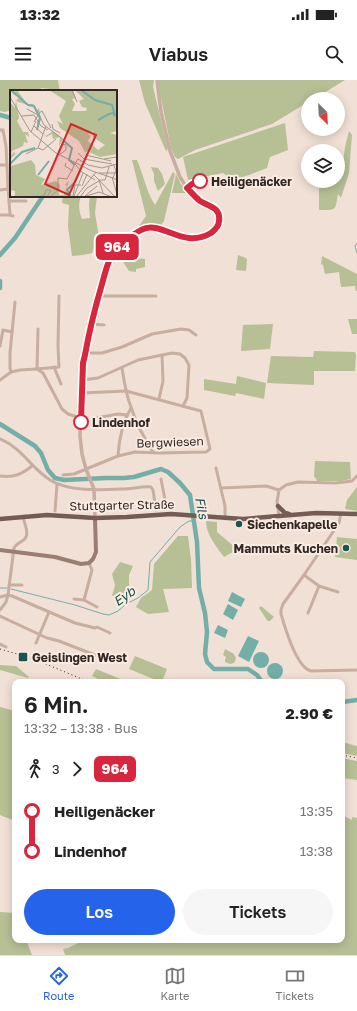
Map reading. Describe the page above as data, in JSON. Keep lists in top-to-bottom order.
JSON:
{
  "streets": {
    "main road": ["Stuttgarter Straße"],
    "street": ["Bergwiesen"]
  },
  "water": ["Fils", "Eyb"],
  "places": {
    "other": [
      "Heiligenäcker",
      "Lindenhof",
      "Siechenkapelle",
      "Mammuts Kuchen"
    ],
    "transit": ["Geislingen West"]
  },
  "lines": ["bus line 964"],
  "north": "bottom right",
  "page": {
    "status": "13:32",
    "header": "Viabus",
    "on_map": "964",
    "heading": ["6 Min.", "13:32 – 13:38 · Bus", "2.90 €"],
    "legs": ["3", "964"],
    "list": [
      {
        "name": "Heiligenäcker",
        "value": "13:35"
      },
      {
        "name": "Lindenhof",
        "value": "13:38"
      }
    ],
    "buttons": ["Los", "Tickets"],
    "tabs": ["Route", "Karte", "Tickets"]
  }
}
